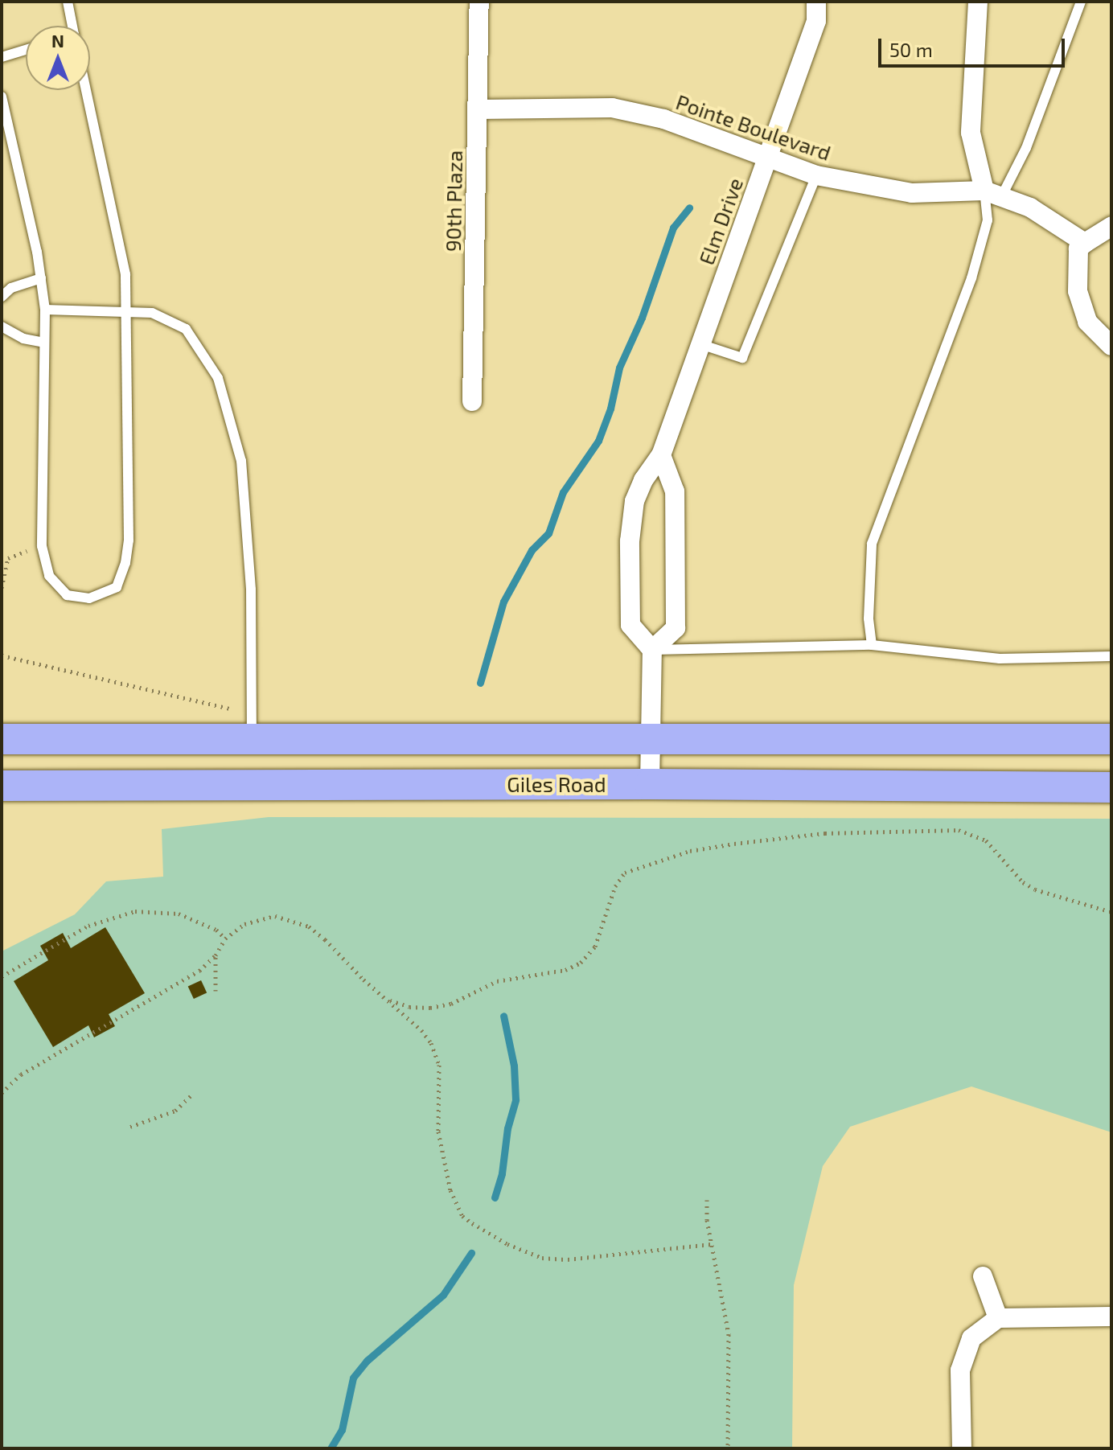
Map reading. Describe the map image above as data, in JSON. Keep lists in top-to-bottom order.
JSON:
{
  "streets": {
    "main road": ["Giles Road"],
    "street": ["Pointe Boulevard", "90th Plaza", "Elm Drive"]
  },
  "crossings": [
    ["Pointe Boulevard", "90th Plaza"],
    ["Pointe Boulevard", "Elm Drive"]
  ],
  "scale_bar": "50 m",
  "north": "top"
}
